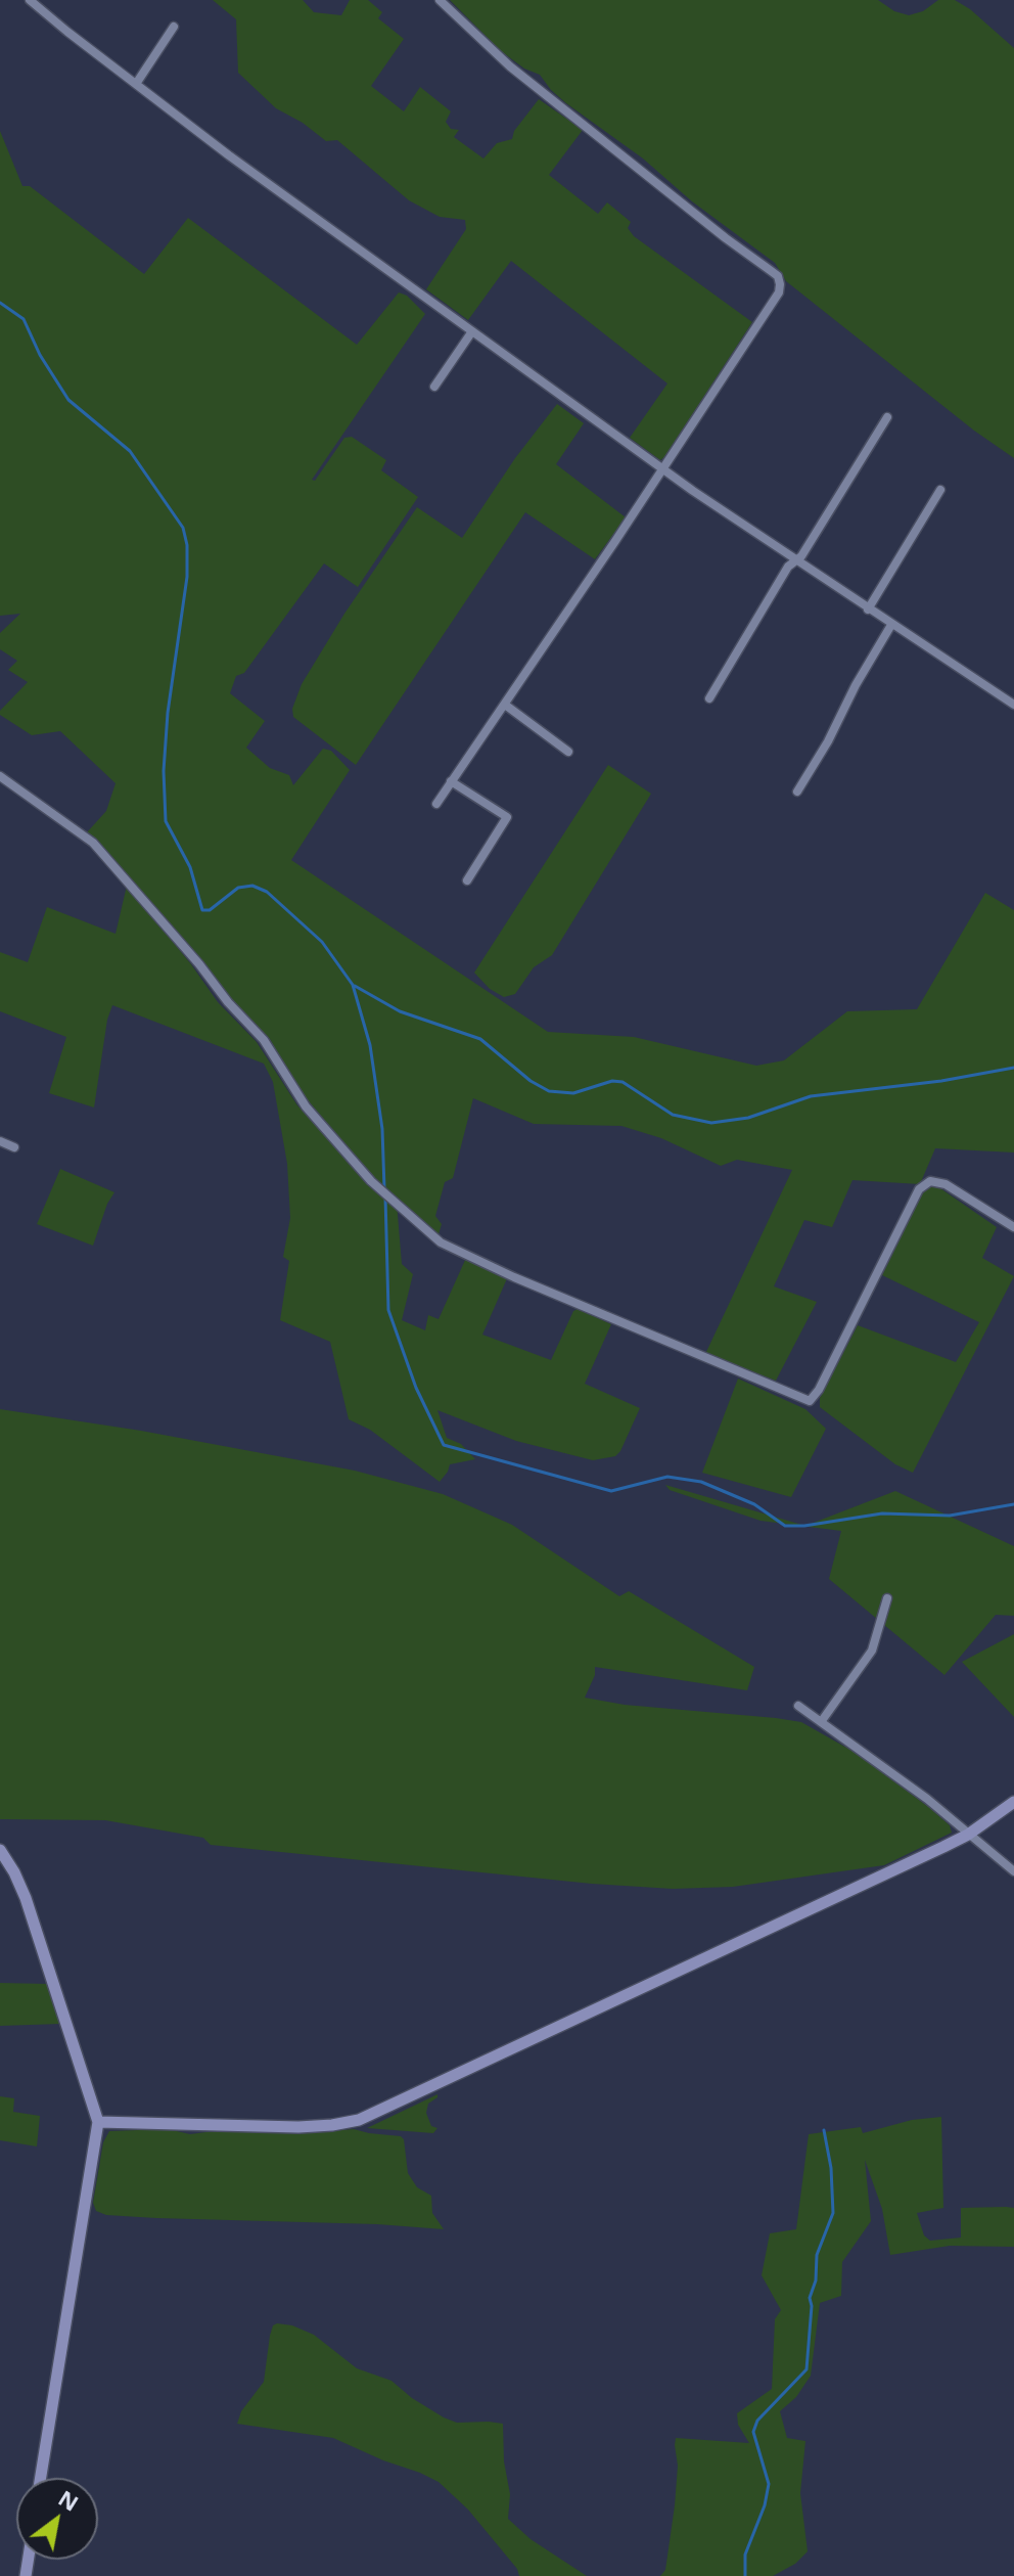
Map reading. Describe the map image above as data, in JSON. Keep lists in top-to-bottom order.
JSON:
{
  "north": "top right"
}
